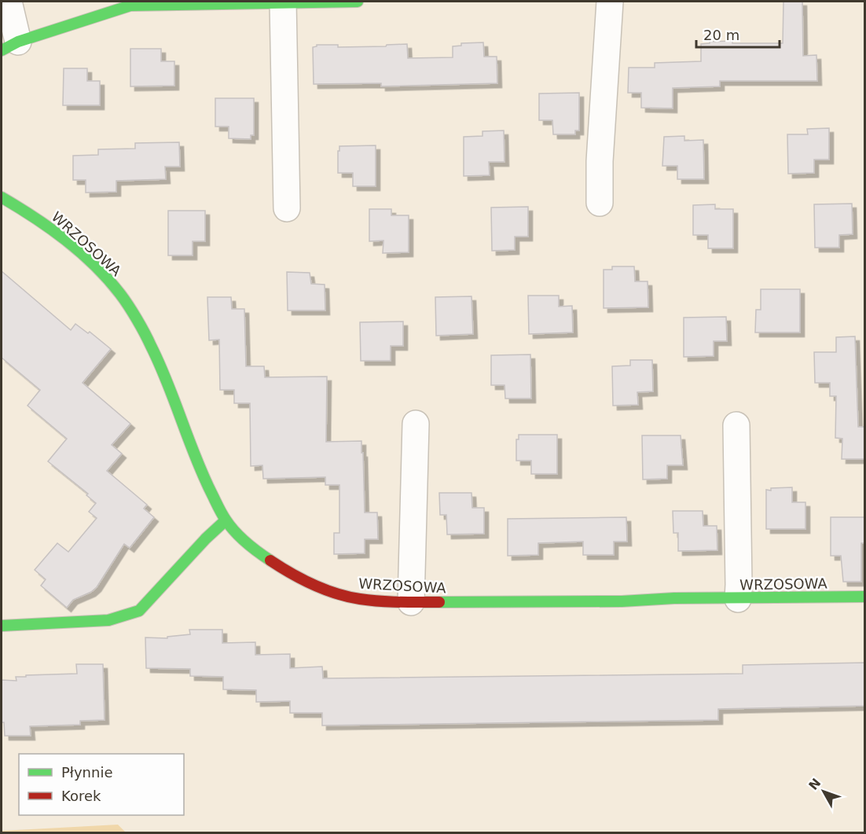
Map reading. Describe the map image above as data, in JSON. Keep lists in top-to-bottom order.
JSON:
{
  "streets": {
    "street": ["WRZOSOWA"]
  },
  "legend": ["Płynnie", "Korek"],
  "scale_bar": "20 m",
  "north": "top left"
}
